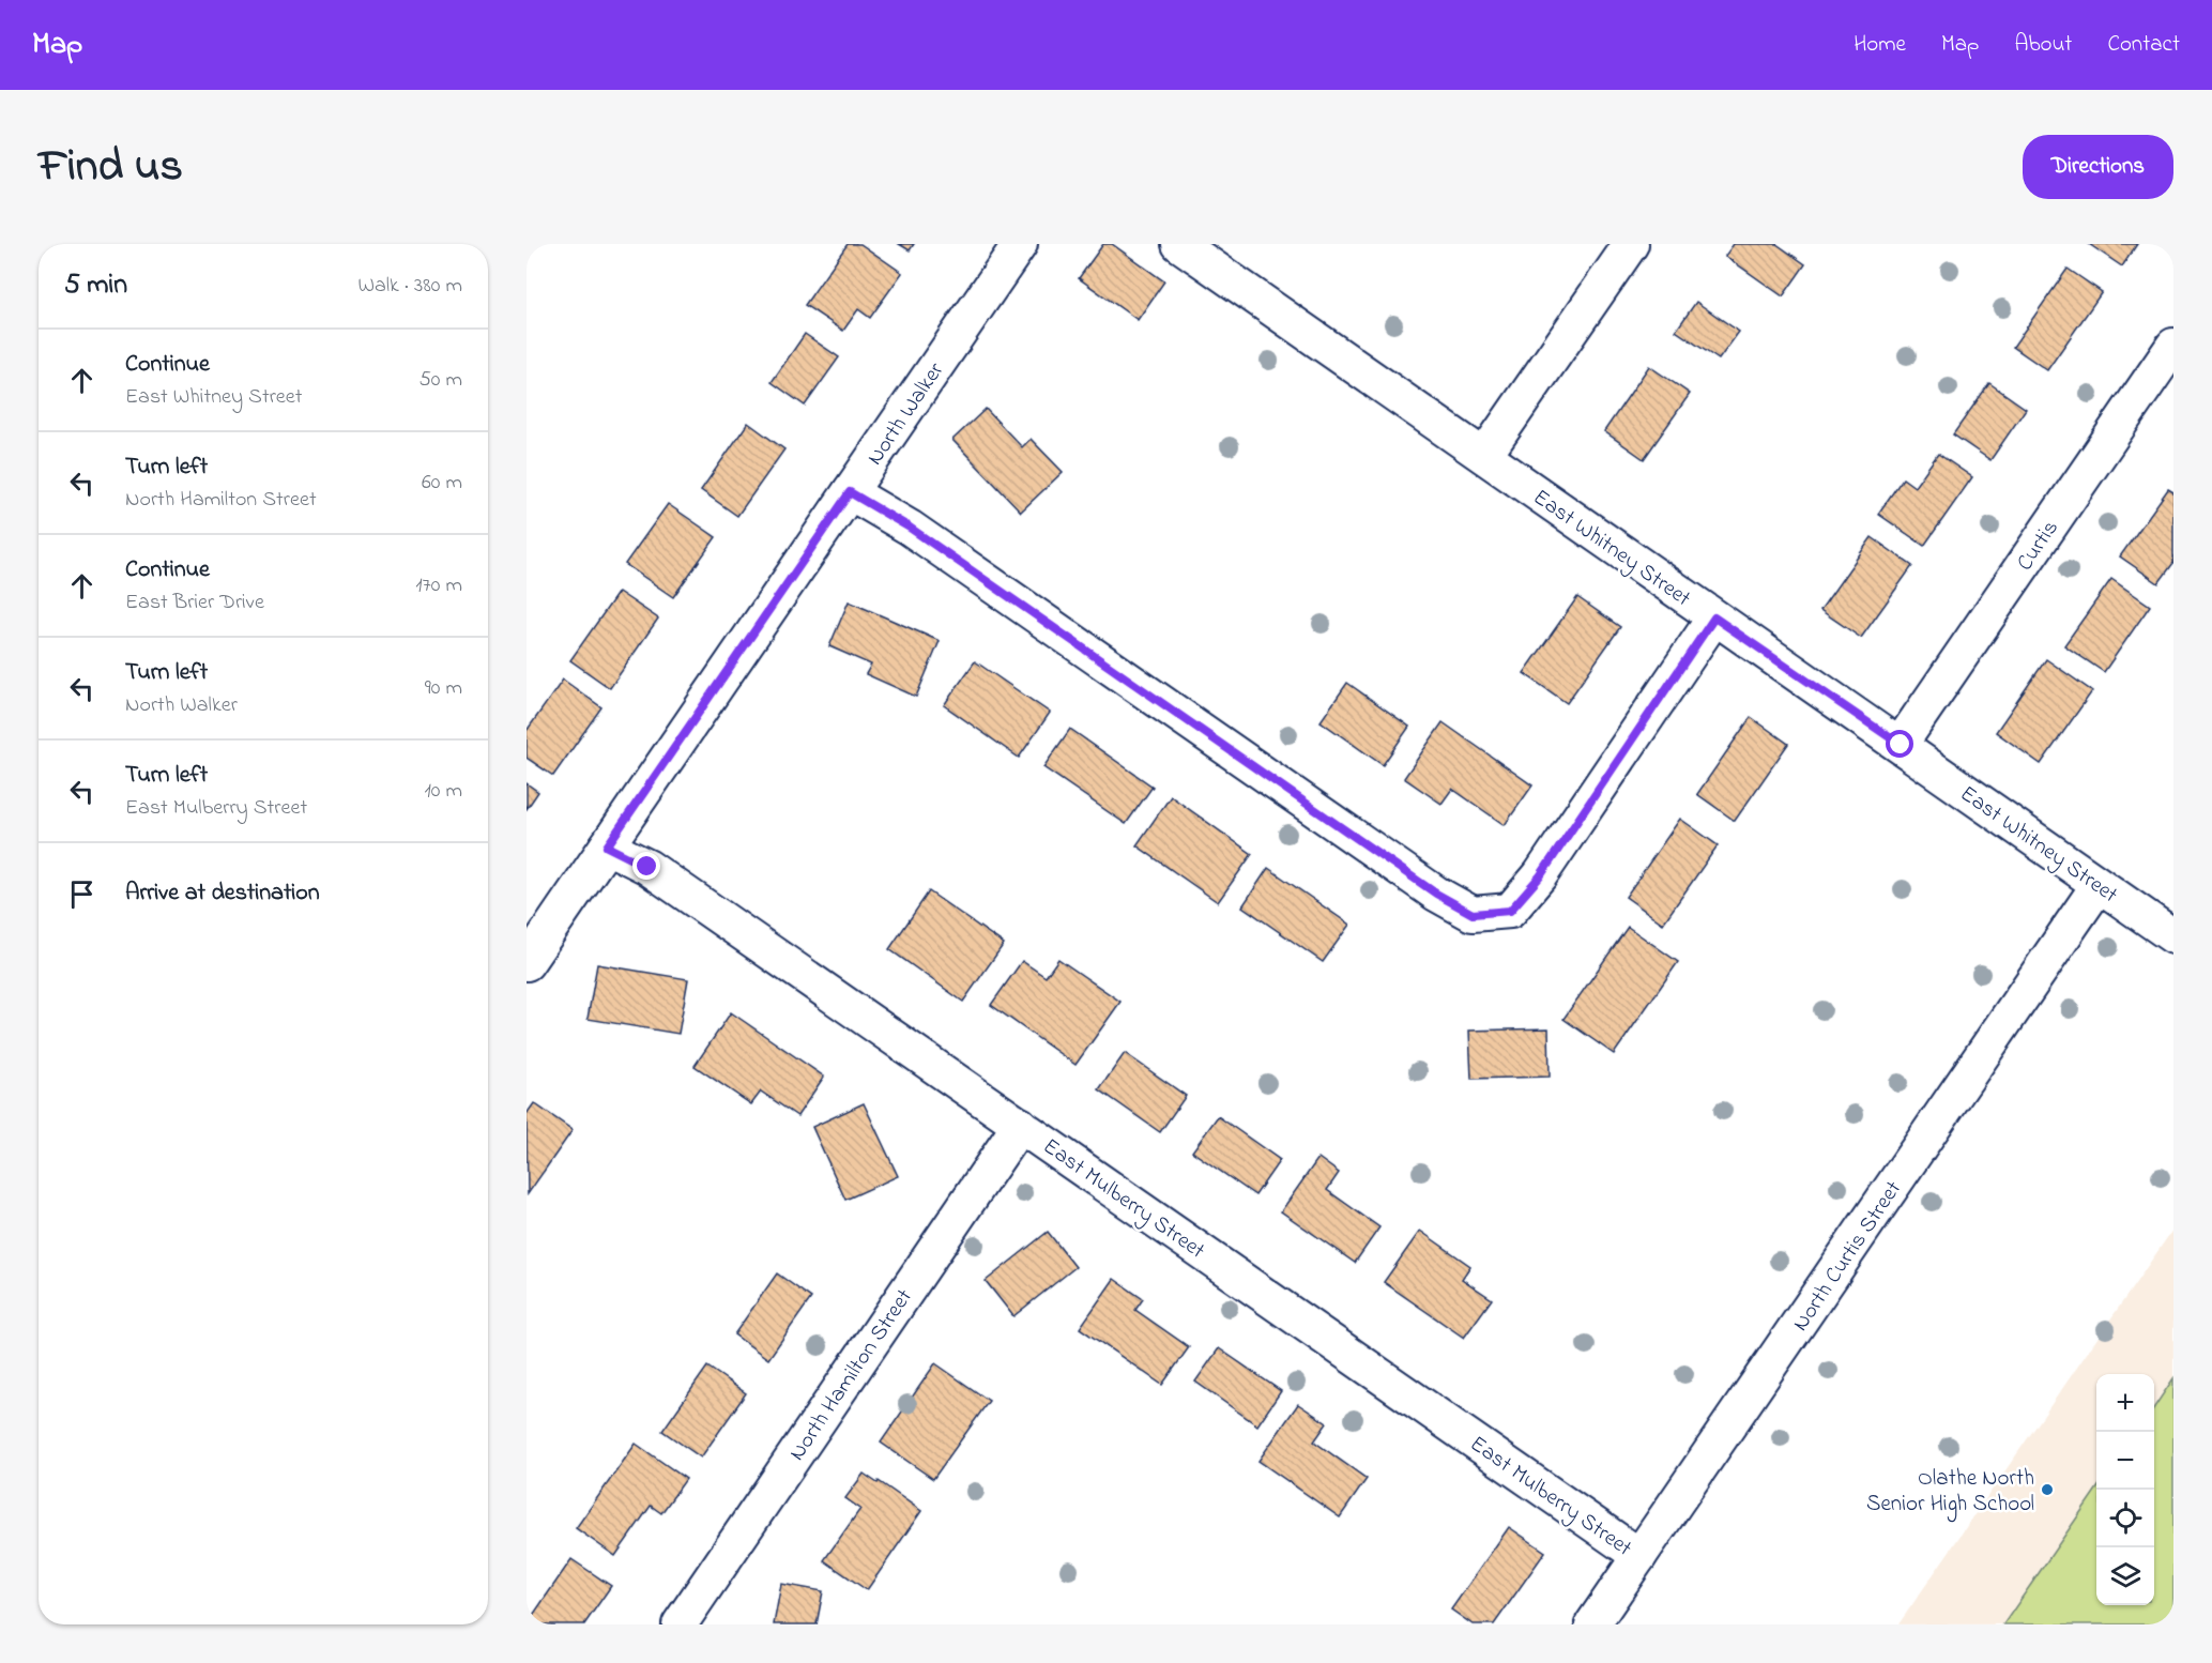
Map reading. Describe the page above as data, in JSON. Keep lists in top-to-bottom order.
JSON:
{
  "streets": {
    "street": [
      "North Walker",
      "Curtis",
      "East Whitney Street",
      "East Mulberry Street",
      "North Curtis Street",
      "North Hamilton Street"
    ]
  },
  "crossings": [
    ["North Walker", "East Mulberry Street"],
    ["Curtis", "East Whitney Street"],
    ["East Whitney Street", "North Curtis Street"],
    ["East Mulberry Street", "North Curtis Street"],
    ["East Mulberry Street", "North Hamilton Street"]
  ],
  "places": ["Olathe North Senior High School"],
  "page": {
    "header": "Map",
    "nav": [
      "Home",
      "Map",
      "About",
      "Contact"
    ],
    "title": "Find us",
    "buttons": "Directions",
    "heading": ["5 min", "Walk · 380 m"],
    "list": [
      ["Continue", "East Whitney Street", "50 m"],
      ["Turn left", "North Hamilton Street", "60 m"],
      ["Continue", "East Brier Drive", "170 m"],
      ["Turn left", "North Walker", "90 m"],
      ["Turn left", "East Mulberry Street", "10 m"],
      "Arrive at destination"
    ],
    "map_buttons": ["+", "−"]
  }
}
